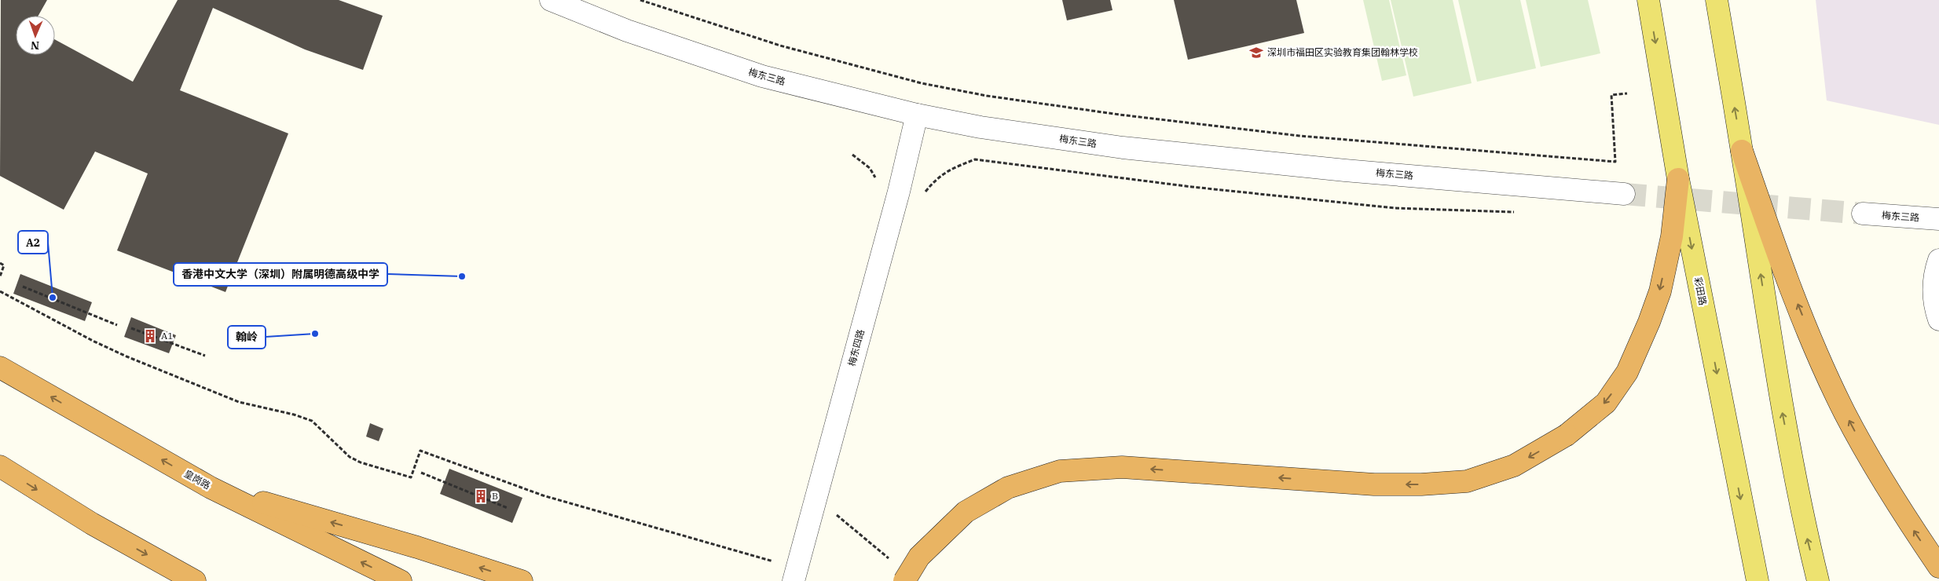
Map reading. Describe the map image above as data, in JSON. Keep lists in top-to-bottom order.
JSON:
{
  "streets": {
    "highway": ["皇岗路"],
    "main road": ["彩田路"],
    "street": ["梅东三路", "梅东四路"]
  },
  "crossings": [
    ["梅东三路", "梅东四路"]
  ],
  "places": {
    "school or university": ["深圳市福田区实验教育集团翰林学校"],
    "other": ["香港中文大学（深圳）附属明德高级中学", "A2", "翰岭"],
    "building": ["A1", "B"]
  },
  "north": "bottom"
}
